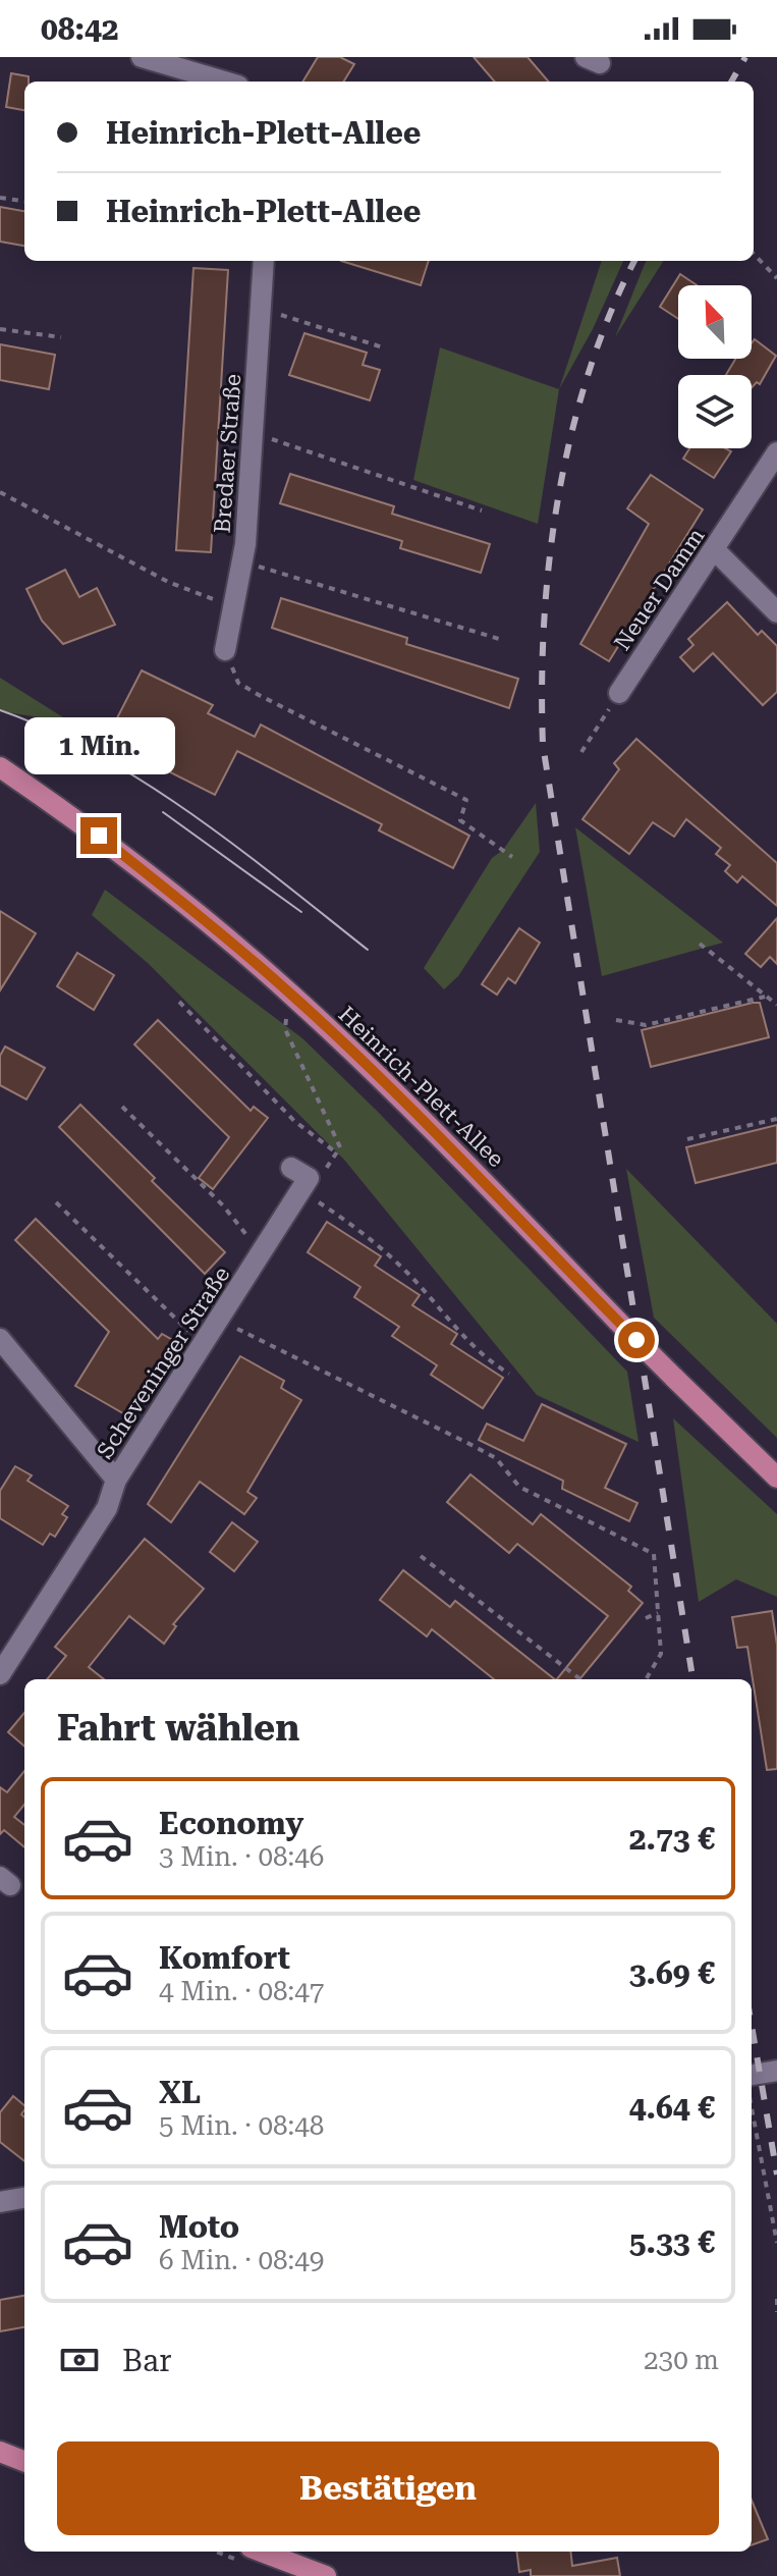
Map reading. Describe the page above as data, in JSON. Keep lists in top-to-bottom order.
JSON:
{
  "streets": {
    "main road": ["Heinrich-Plett-Allee"],
    "street": ["Bredaer Straße", "Neuer Damm", "Scheveninger Straße"]
  },
  "north": "top left",
  "page": {
    "status": "08:42",
    "banner": ["Heinrich-Plett-Allee", "Heinrich-Plett-Allee"],
    "bubble": "1 Min.",
    "heading": "Fahrt wählen",
    "list": [
      {
        "name": "Economy",
        "note": "3 Min. · 08:46",
        "value": "2.73 €"
      },
      {
        "name": "Komfort",
        "note": "4 Min. · 08:47",
        "value": "3.69 €"
      },
      {
        "name": "XL",
        "note": "5 Min. · 08:48",
        "value": "4.64 €"
      },
      {
        "name": "Moto",
        "note": "6 Min. · 08:49",
        "value": "5.33 €"
      }
    ],
    "pay": ["Bar", "230 m"],
    "buttons": "Bestätigen"
  }
}
